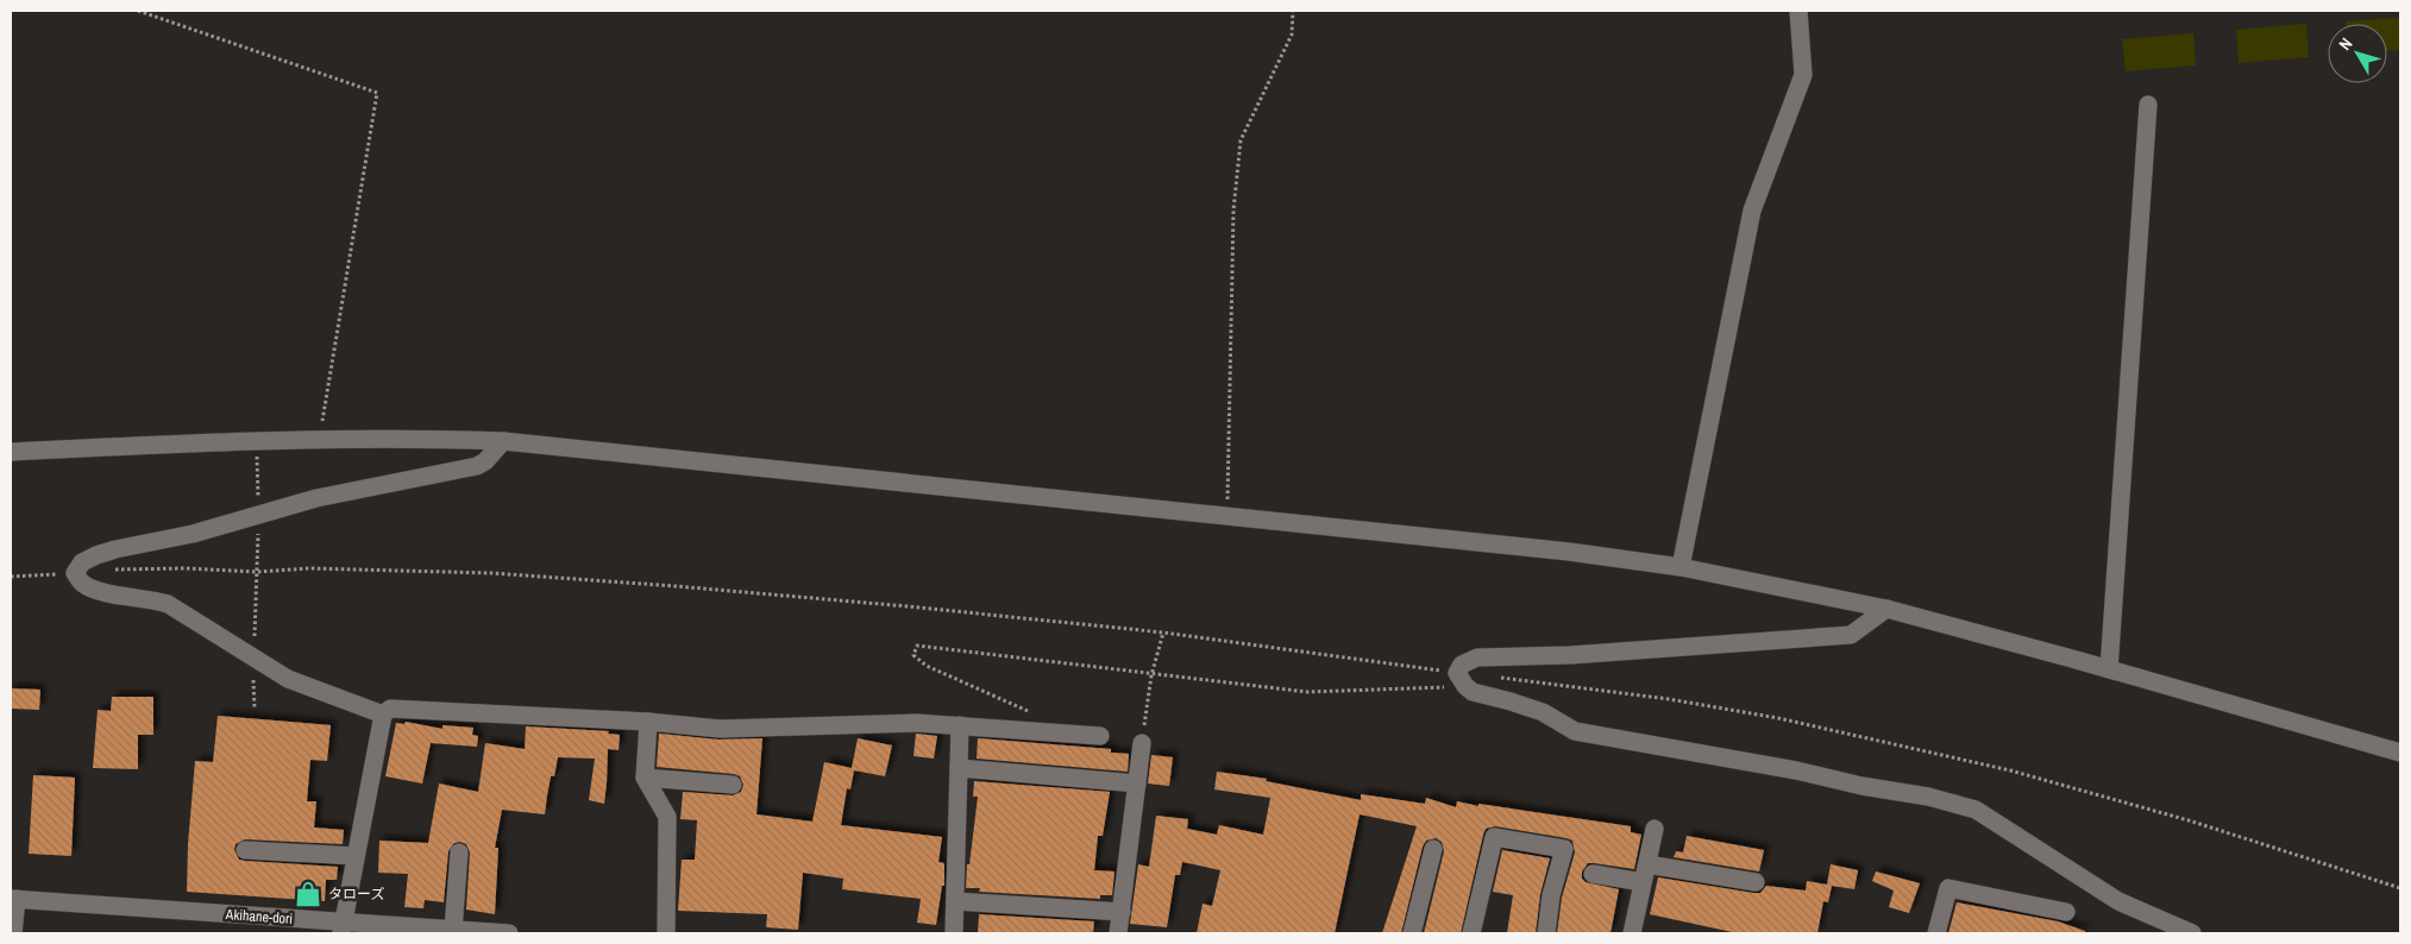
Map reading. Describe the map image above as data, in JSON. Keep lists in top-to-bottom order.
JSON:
{
  "streets": {
    "street": ["Akihane-dori"]
  },
  "places": {
    "shop": ["タローズ"]
  },
  "north": "top left"
}
